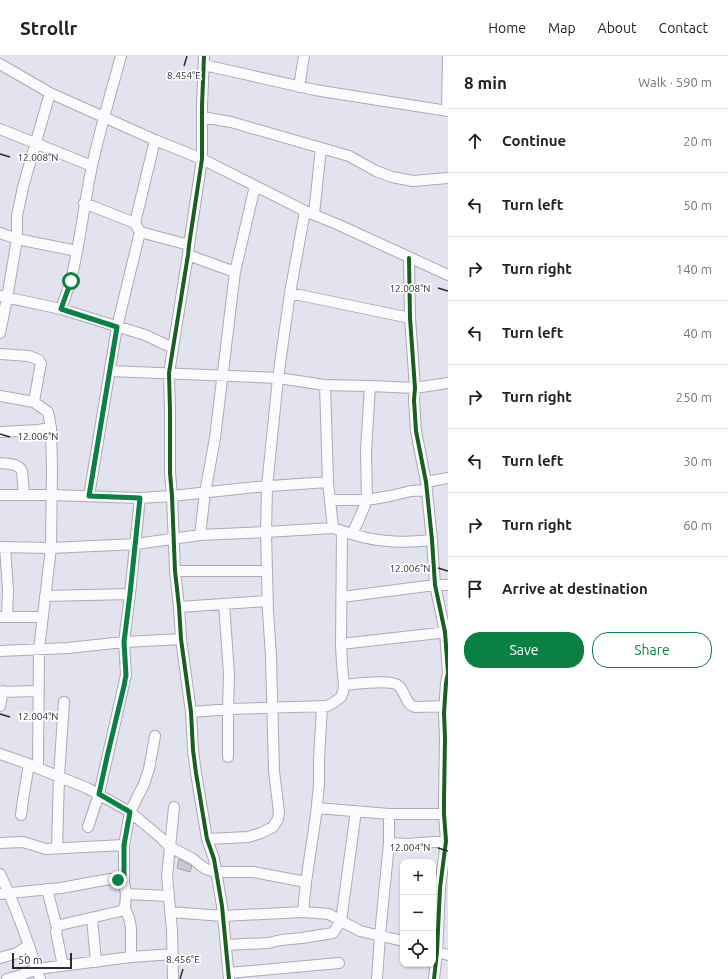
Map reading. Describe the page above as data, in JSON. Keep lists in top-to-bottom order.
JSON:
{
  "scale_bar": "50 m",
  "page": {
    "header": "Strollr",
    "nav": [
      "Home",
      "Map",
      "About",
      "Contact"
    ],
    "heading": ["8 min", "Walk · 590 m"],
    "list": [
      ["Continue", "20 m"],
      ["Turn left", "50 m"],
      ["Turn right", "140 m"],
      ["Turn left", "40 m"],
      ["Turn right", "250 m"],
      ["Turn left", "30 m"],
      ["Turn right", "60 m"],
      "Arrive at destination"
    ],
    "buttons": ["Save", "Share"],
    "map_buttons": ["+", "−"],
    "scale": "50 m"
  },
  "coordinates": [
    "8.454°E",
    "12.008°N",
    "12.006°N",
    "12.004°N",
    "8.456°E"
  ]
}
